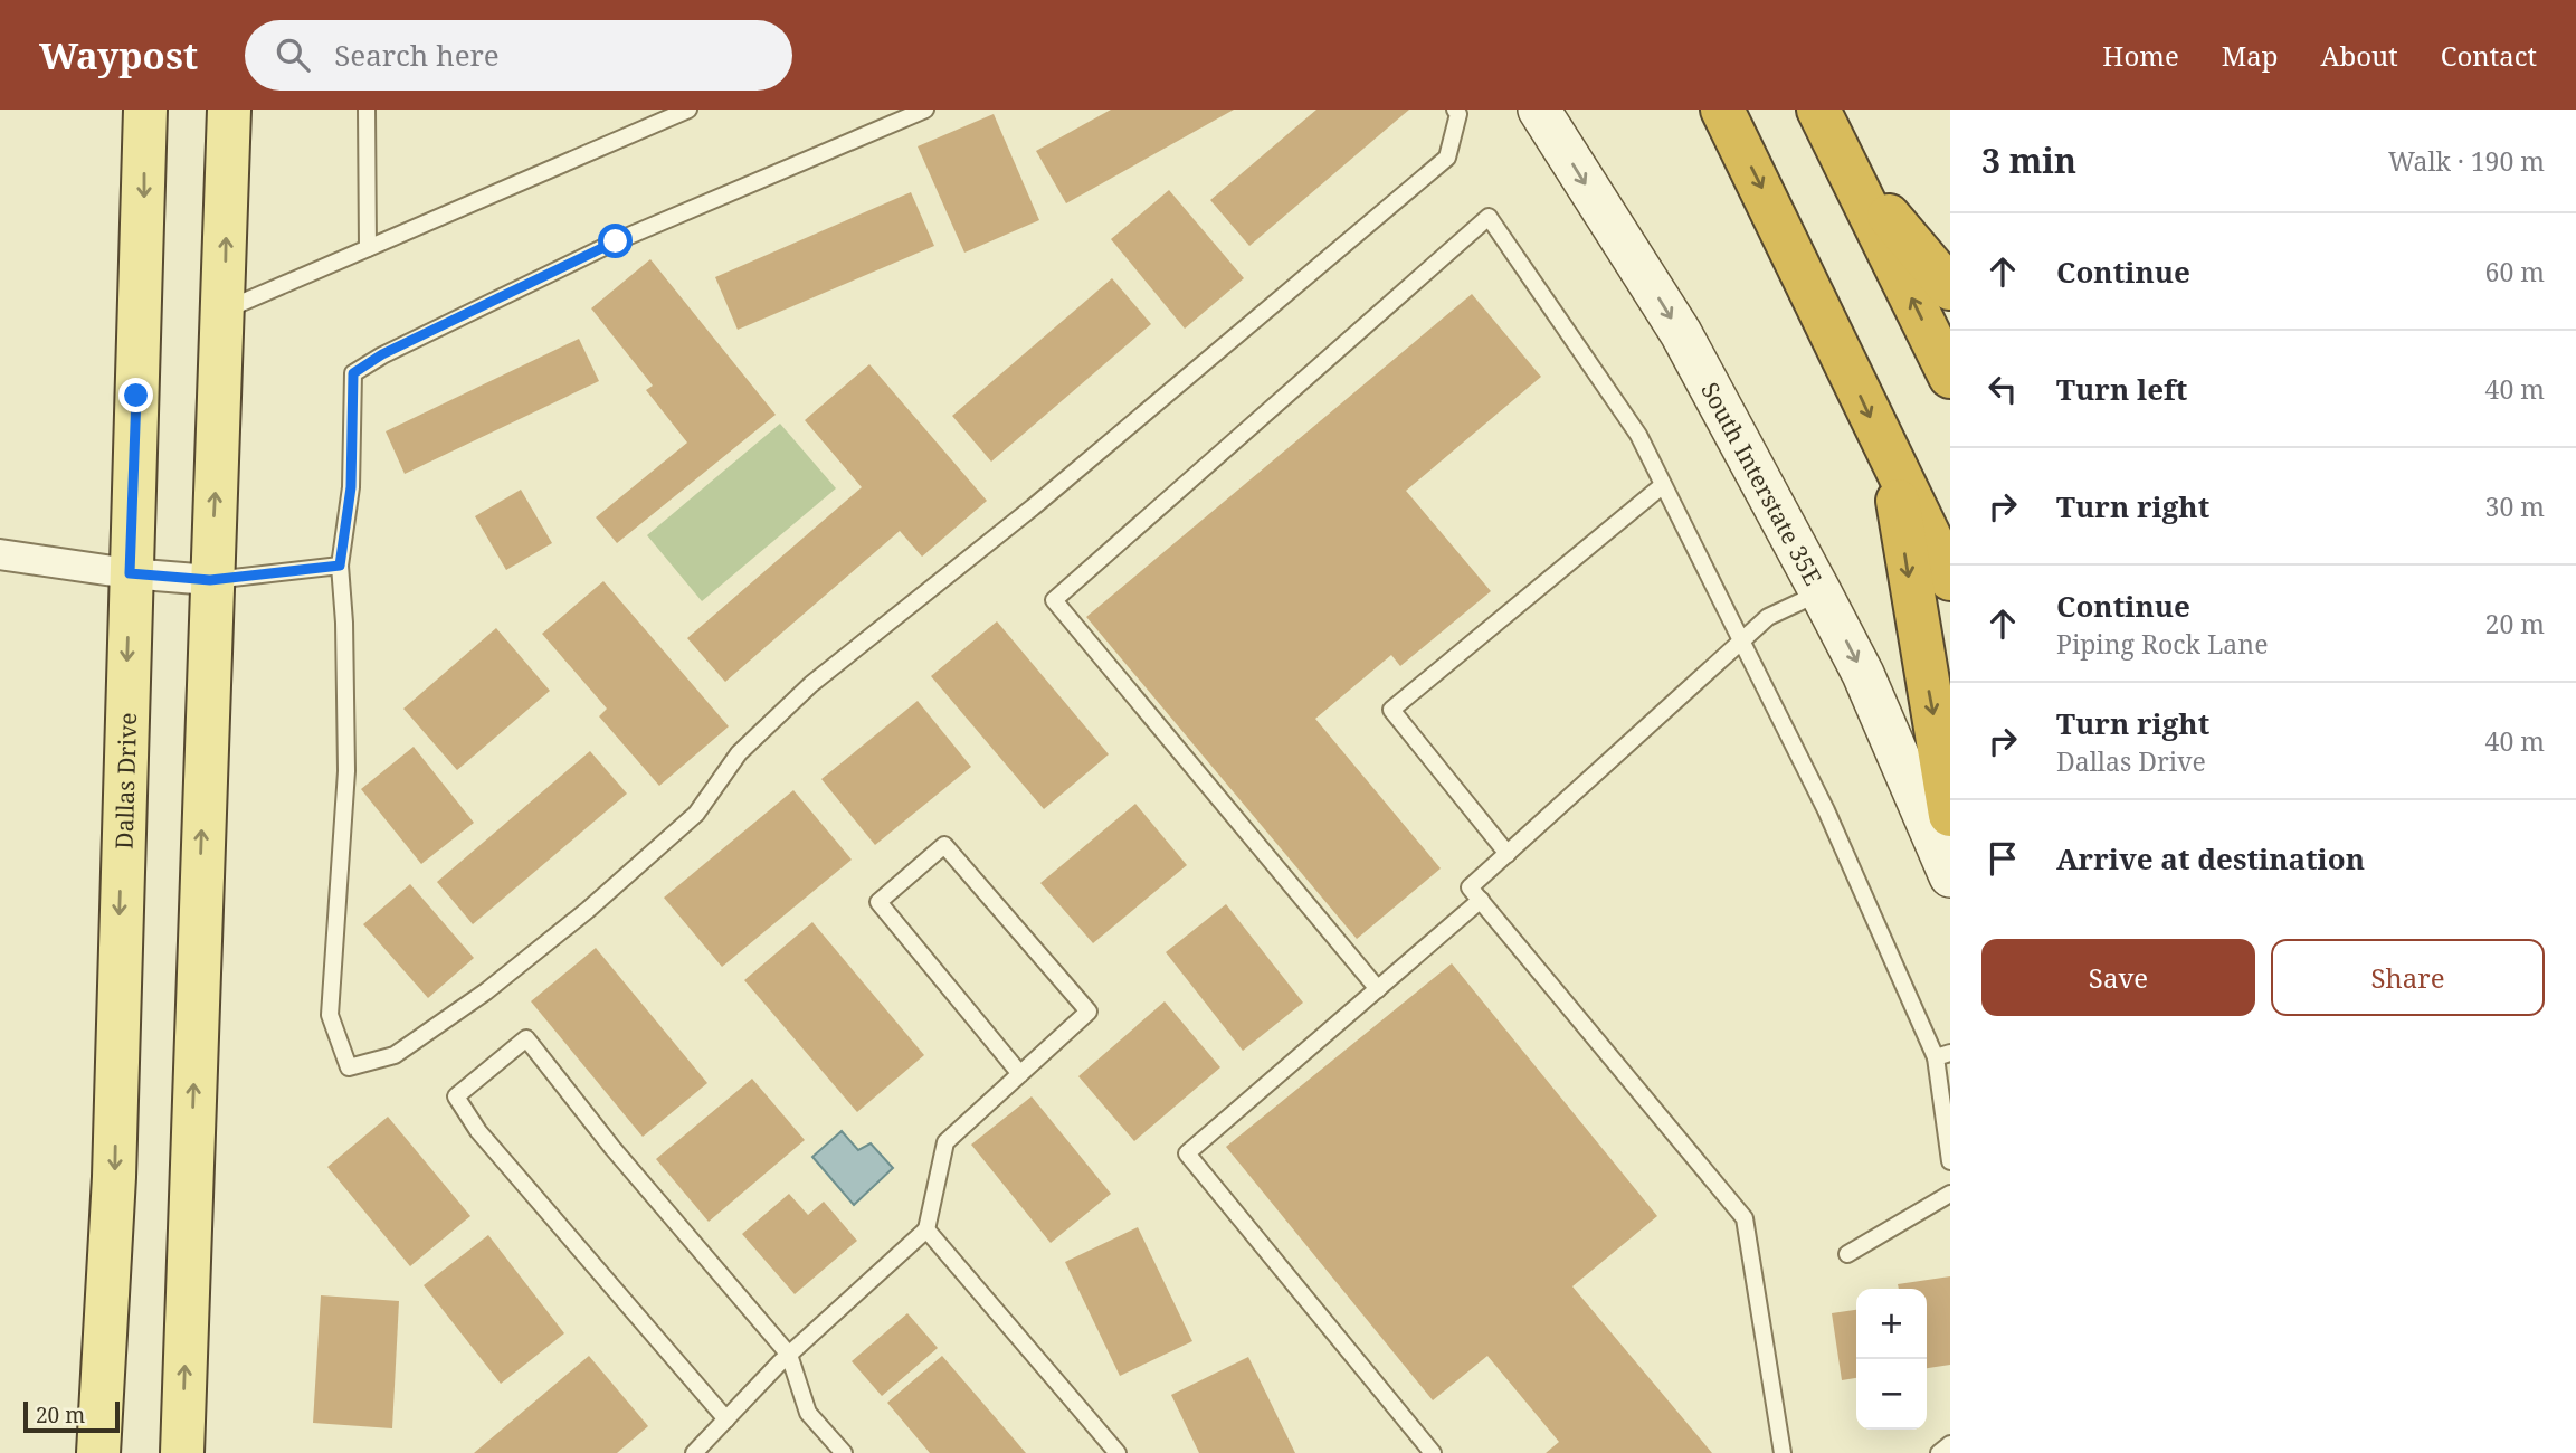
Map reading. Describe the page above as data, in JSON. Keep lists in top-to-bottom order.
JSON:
{
  "streets": {
    "main road": ["South Interstate 35E", "Dallas Drive"]
  },
  "one_way": ["South Interstate 35E"],
  "scale_bar": "20 m",
  "page": {
    "header": "Waypost",
    "search": "Search here",
    "nav": [
      "Home",
      "Map",
      "About",
      "Contact"
    ],
    "heading": ["3 min", "Walk · 190 m"],
    "list": [
      ["Continue", "60 m"],
      ["Turn left", "40 m"],
      ["Turn right", "30 m"],
      ["Continue", "Piping Rock Lane", "20 m"],
      ["Turn right", "Dallas Drive", "40 m"],
      "Arrive at destination"
    ],
    "buttons": ["Save", "Share"],
    "map_buttons": ["+", "−"],
    "scale": "20 m"
  }
}
